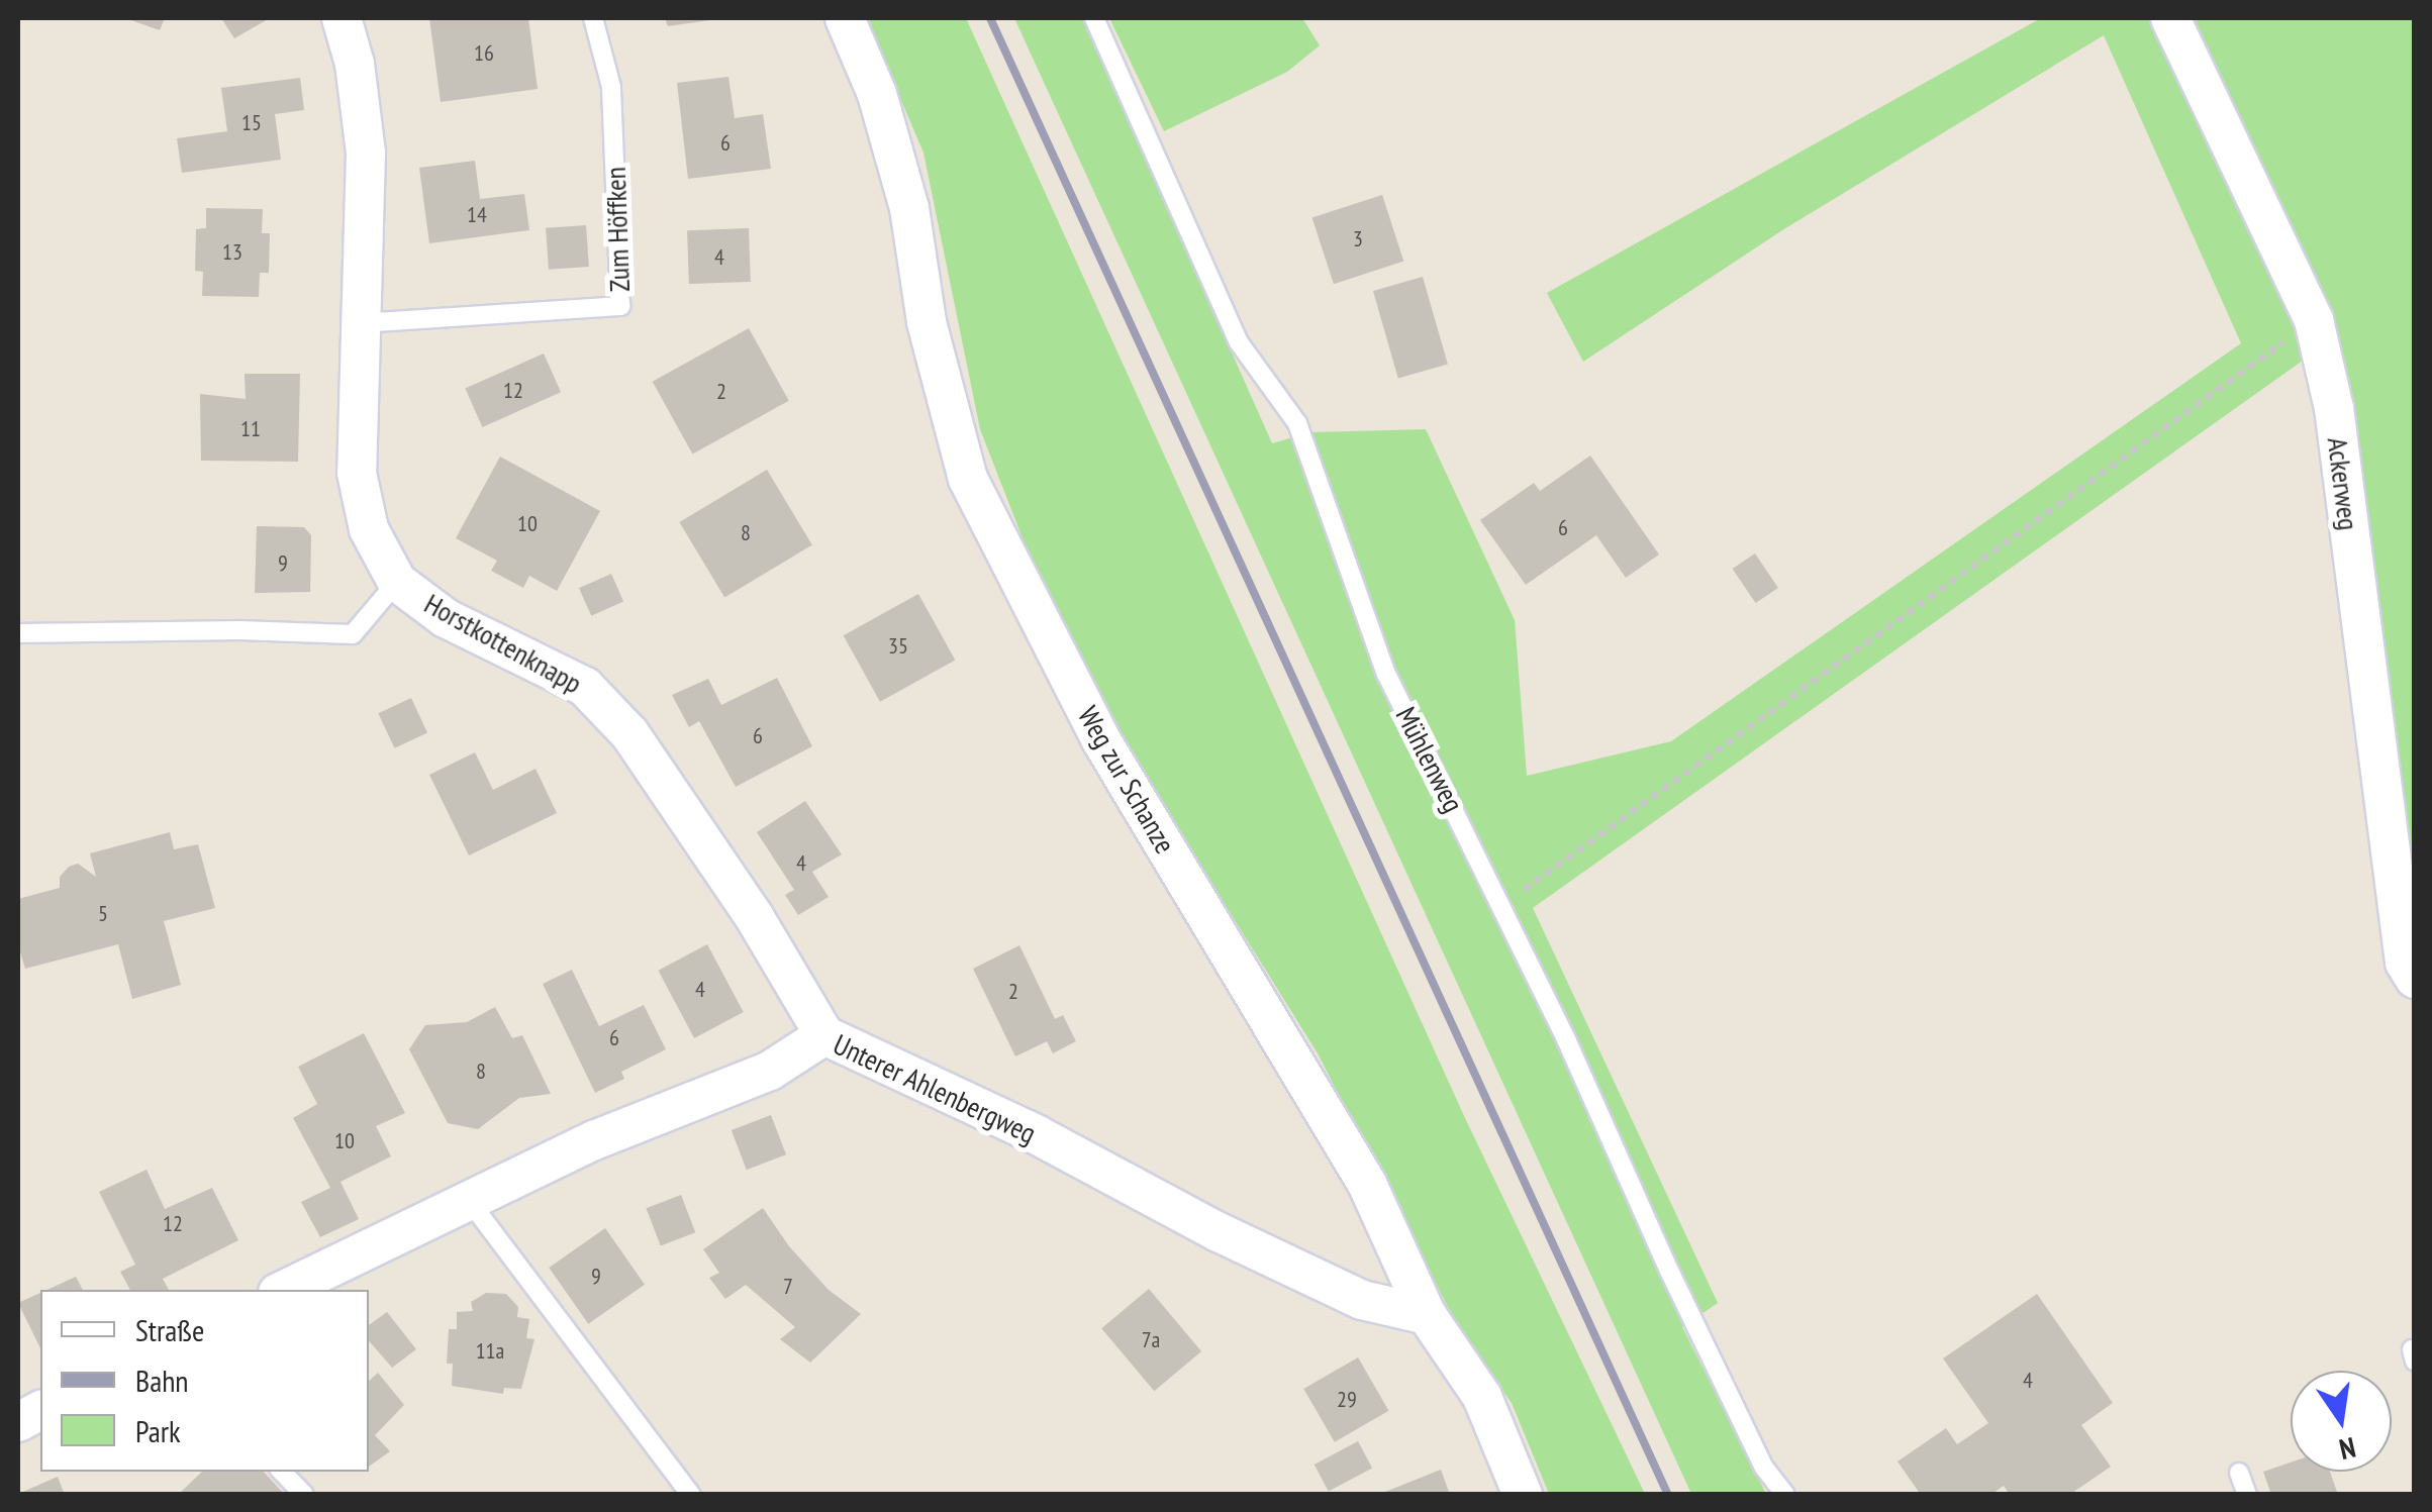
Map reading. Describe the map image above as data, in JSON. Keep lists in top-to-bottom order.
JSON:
{
  "streets": {
    "street": [
      "Ackerweg",
      "Horstkottenknapp",
      "Weg zur Schanze",
      "Unterer Ahlenbergweg"
    ],
    "lane": ["Zum Höffken", "Mühlenweg"]
  },
  "crossings": [
    ["Zum Höffken", "Horstkottenknapp"],
    ["Horstkottenknapp", "Unterer Ahlenbergweg"],
    ["Weg zur Schanze", "Unterer Ahlenbergweg"]
  ],
  "house_numbers": [
    "16",
    "15",
    "6",
    "14",
    "3",
    "13",
    "4",
    "12",
    "2",
    "11",
    "10",
    "6",
    "8",
    "9",
    "35",
    "6",
    "4",
    "5",
    "4",
    "2",
    "6",
    "8",
    "10",
    "12",
    "9",
    "7",
    "7a",
    "11a",
    "4",
    "29"
  ],
  "legend": ["Straße", "Bahn", "Park"],
  "north": "bottom"
}
